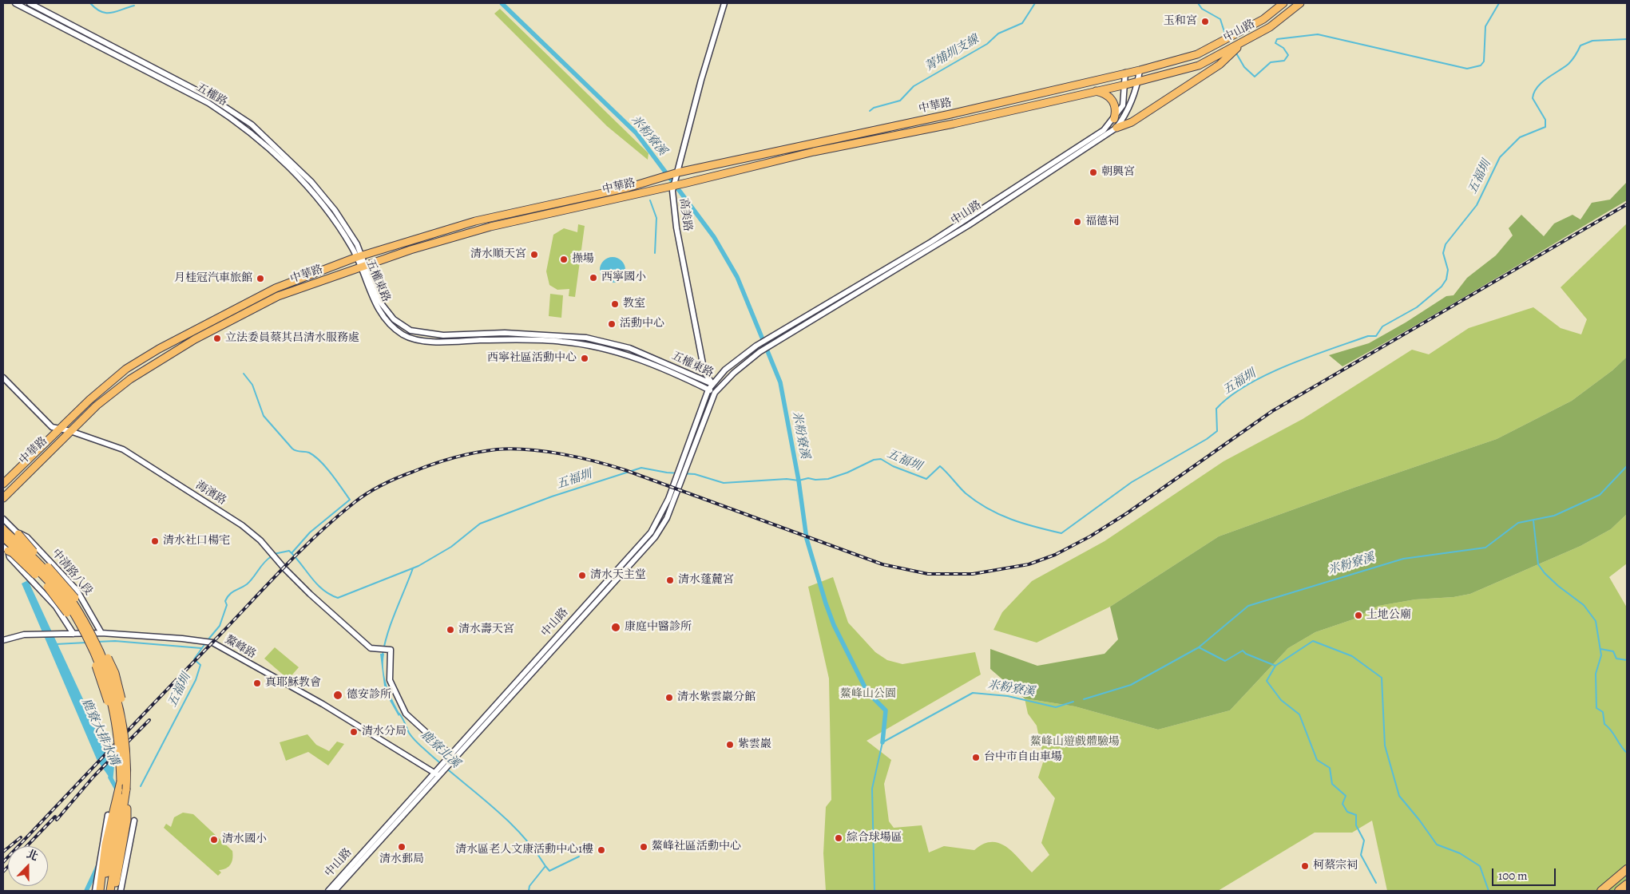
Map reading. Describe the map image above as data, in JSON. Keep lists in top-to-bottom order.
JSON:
{
  "streets": {
    "main road": ["中山路", "中華路"],
    "street": [
      "五權路",
      "高美路",
      "五權東路",
      "海濱路",
      "中清路八段",
      "鰲峰路"
    ]
  },
  "crossings": [
    ["中山路", "中華路"],
    ["中山路", "高美路"],
    ["中山路", "五權東路"],
    ["中山路", "海濱路"],
    ["中山路", "鰲峰路"],
    ["五權路", "中華路"],
    ["五權路", "五權東路"],
    ["中華路", "高美路"],
    ["中華路", "五權東路"],
    ["中華路", "海濱路"],
    ["高美路", "五權東路"],
    ["中清路八段", "鰲峰路"]
  ],
  "water": [
    "菁埔圳支線",
    "米粉寮溪",
    "五福圳",
    "鹿寮大排水溝",
    "鹿寮北溪"
  ],
  "parks": ["鰲峰山公園", "鰲峰山遊戲體驗場"],
  "places": [
    "玉和宮",
    "朝興宮",
    "福德祠",
    "清水順天宮",
    "操場",
    "西寧國小",
    "月桂冠汽車旅館",
    "教室",
    "活動中心",
    "立法委員蔡其昌清水服務處",
    "西寧社區活動中心",
    "清水社口楊宅",
    "清水天主堂",
    "清水蓬麓宮",
    "土地公廟",
    "康庭中醫診所",
    "清水壽天宮",
    "真耶穌教會",
    "德安診所",
    "清水紫雲巖分館",
    "清水分局",
    "紫雲巖",
    "台中市自由車場",
    "綜合球場區",
    "清水國小",
    "清水郵局",
    "鰲峰社區活動中心",
    "清水區老人文康活動中心1樓",
    "柯蔡宗祠"
  ],
  "scale_bar": "100 m",
  "north": "top"
}
